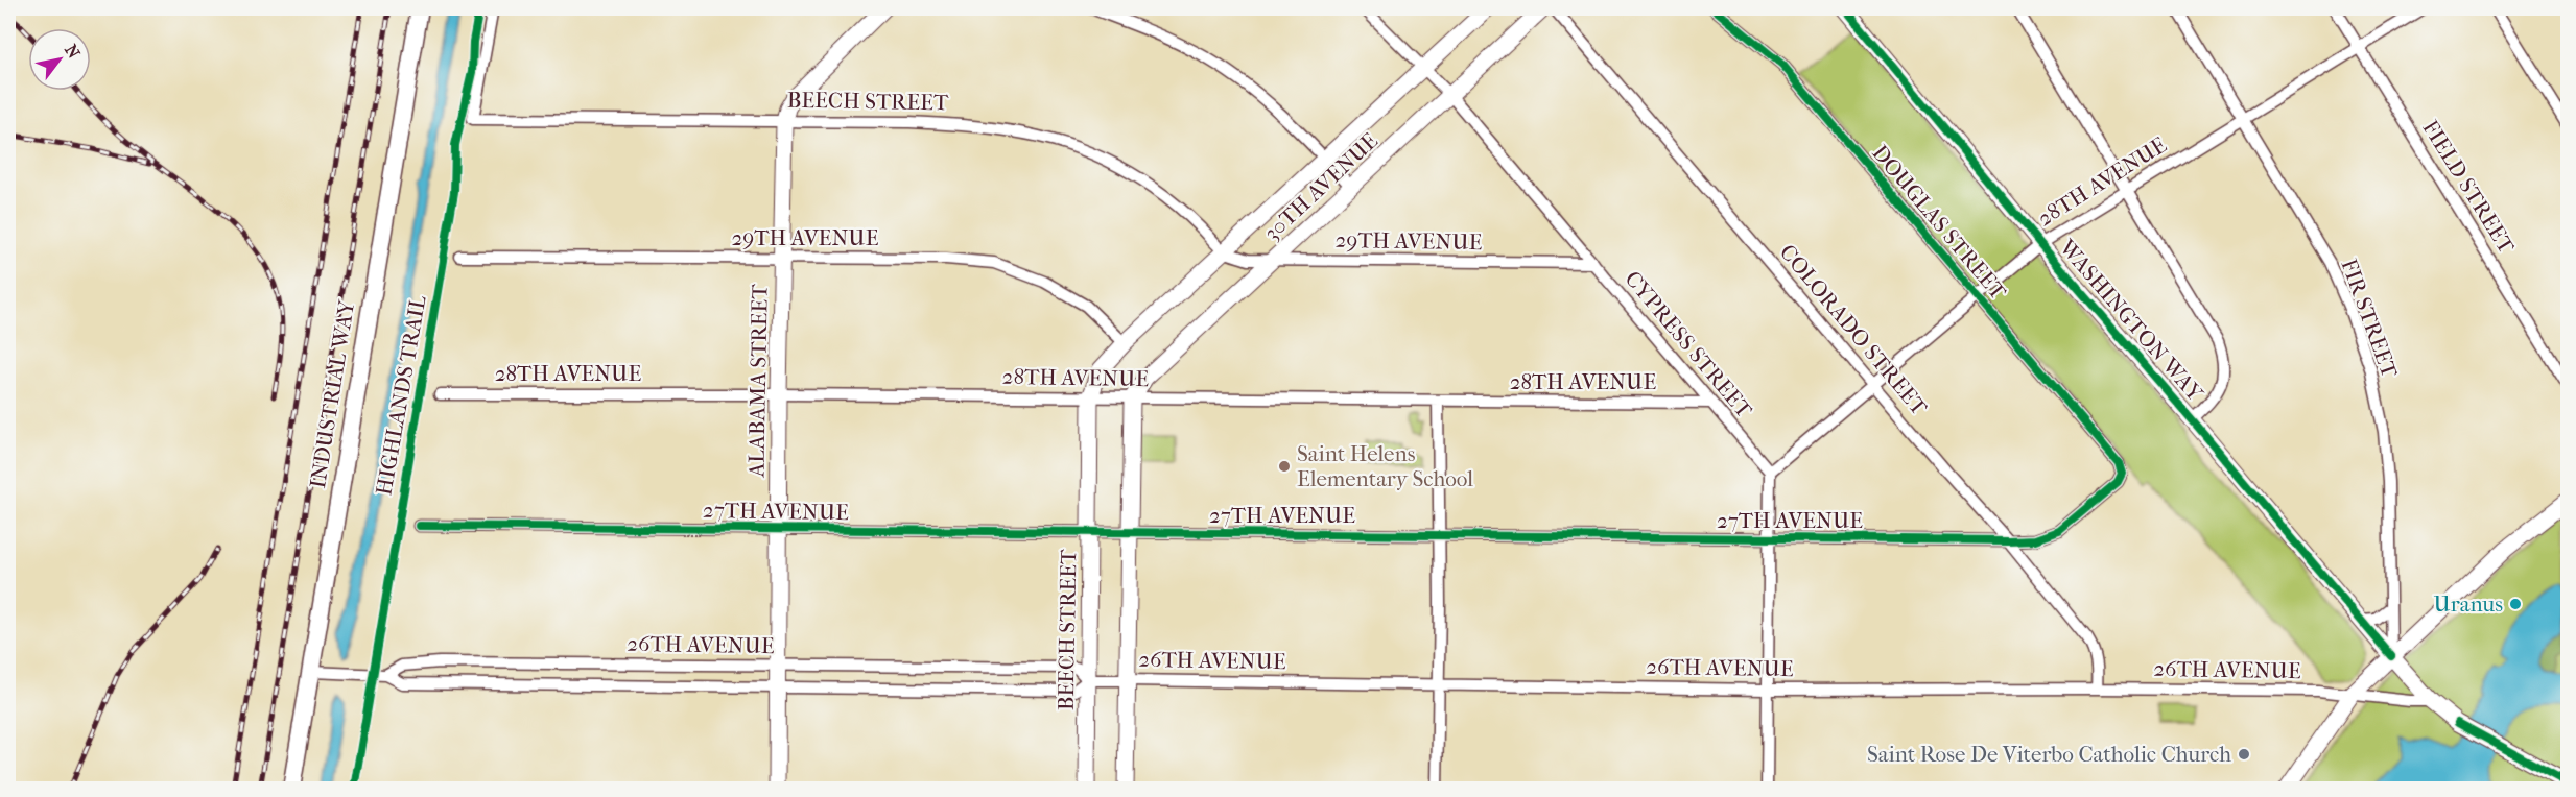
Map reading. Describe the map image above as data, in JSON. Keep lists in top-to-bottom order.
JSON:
{
  "streets": {
    "main road": ["INDUSTRIAL WAY"],
    "street": [
      "BEECH STREET",
      "28TH AVENUE",
      "30TH AVENUE",
      "FIELD STREET",
      "DOUGLAS STREET",
      "29TH AVENUE",
      "FIR STREET",
      "WASHINGTON WAY",
      "COLORADO STREET",
      "CYPRESS STREET",
      "ALABAMA STREET",
      "27TH AVENUE",
      "26TH AVENUE"
    ],
    "cycle path": ["HIGHLANDS TRAIL"]
  },
  "crossings": [
    ["BEECH STREET", "28TH AVENUE"],
    ["BEECH STREET", "30TH AVENUE"],
    ["BEECH STREET", "29TH AVENUE"],
    ["BEECH STREET", "ALABAMA STREET"],
    ["BEECH STREET", "27TH AVENUE"],
    ["BEECH STREET", "26TH AVENUE"],
    ["28TH AVENUE", "30TH AVENUE"],
    ["28TH AVENUE", "FIELD STREET"],
    ["28TH AVENUE", "DOUGLAS STREET"],
    ["28TH AVENUE", "FIR STREET"],
    ["28TH AVENUE", "WASHINGTON WAY"],
    ["28TH AVENUE", "COLORADO STREET"],
    ["28TH AVENUE", "CYPRESS STREET"],
    ["28TH AVENUE", "ALABAMA STREET"],
    ["30TH AVENUE", "29TH AVENUE"],
    ["30TH AVENUE", "CYPRESS STREET"],
    ["DOUGLAS STREET", "27TH AVENUE"],
    ["29TH AVENUE", "CYPRESS STREET"],
    ["29TH AVENUE", "ALABAMA STREET"],
    ["FIR STREET", "WASHINGTON WAY"],
    ["COLORADO STREET", "27TH AVENUE"],
    ["COLORADO STREET", "26TH AVENUE"],
    ["ALABAMA STREET", "27TH AVENUE"],
    ["ALABAMA STREET", "26TH AVENUE"],
    ["INDUSTRIAL WAY", "26TH AVENUE"]
  ],
  "places": ["Saint Helens Elementary School", "Uranus", "Saint Rose De Viterbo Catholic Church"],
  "north": "top right"
}
